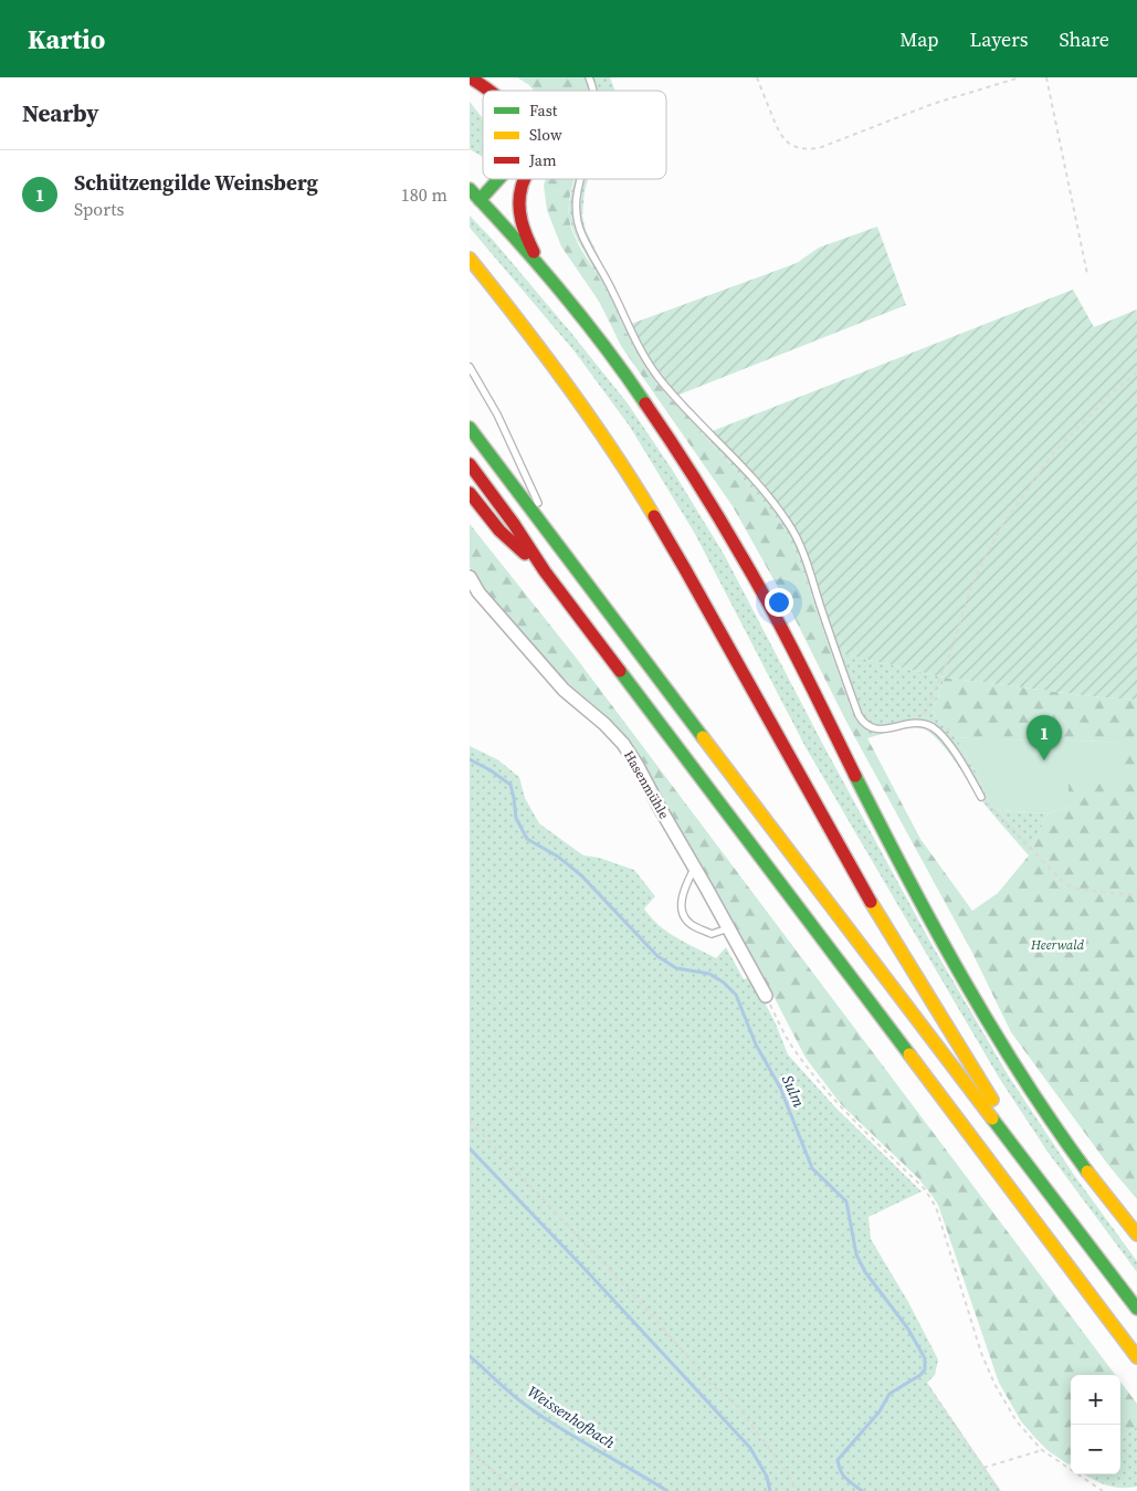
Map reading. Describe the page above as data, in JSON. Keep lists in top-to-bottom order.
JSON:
{
  "streets": {
    "street": ["Hasenmühle"]
  },
  "water": ["Sulm", "Weissenhofbach"],
  "parks": ["Heerwald"],
  "legend": ["Fast", "Slow", "Jam"],
  "page": {
    "header": "Kartio",
    "nav": ["Map", "Layers", "Share"],
    "heading": "Nearby",
    "list": [
      {
        "mark": "1",
        "name": "Schützengilde Weinsberg",
        "note": "Sports",
        "value": "180 m"
      }
    ],
    "pins": "1",
    "map_buttons": ["+", "−"]
  }
}
